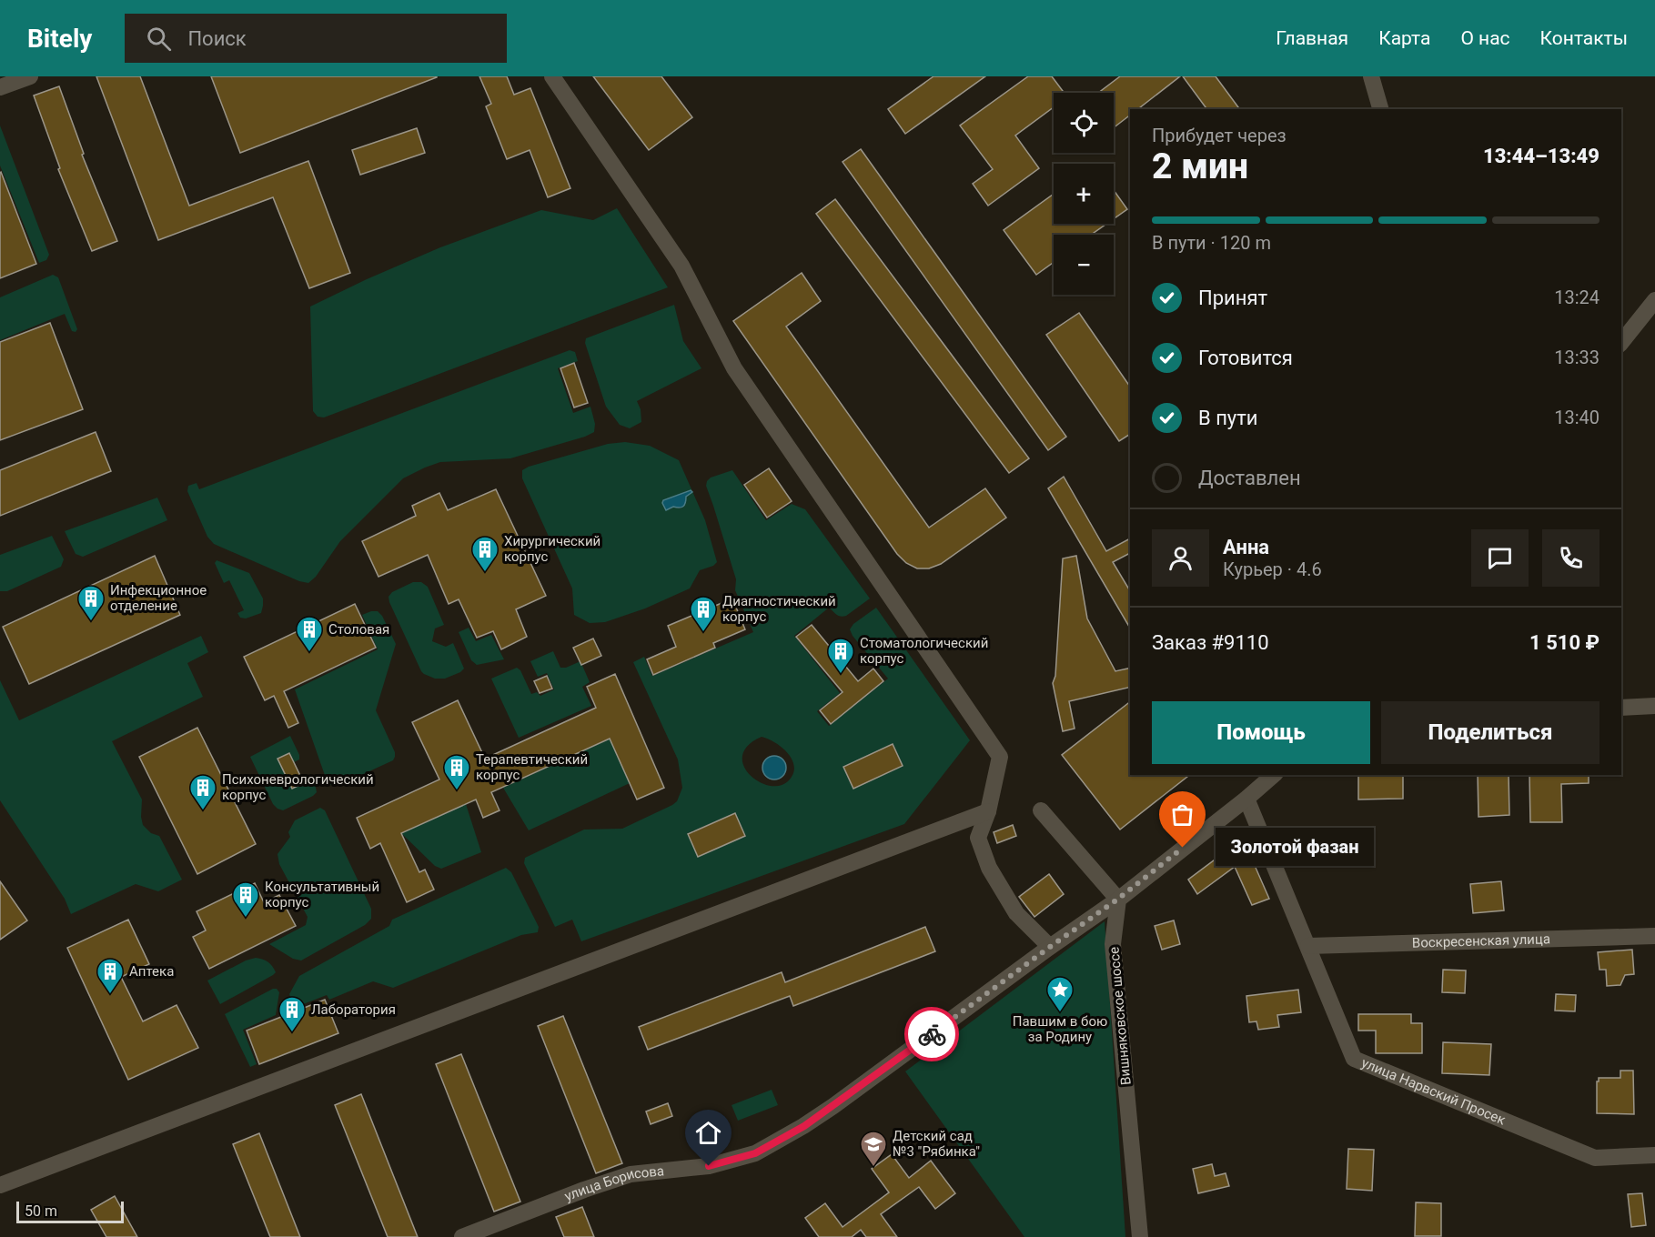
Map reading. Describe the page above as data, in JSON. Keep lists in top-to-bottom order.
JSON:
{
  "streets": {
    "street": [
      "Воскресенская улица",
      "Вишняковское шоссе",
      "улица Нарвский Просек",
      "улица Борисова"
    ]
  },
  "crossings": [
    ["Воскресенская улица", "улица Нарвский Просек"],
    ["Вишняковское шоссе", "улица Борисова"]
  ],
  "places": {
    "building": [
      "Хирургический корпус",
      "Инфекционное отделение",
      "Диагностический корпус",
      "Столовая",
      "Стоматологический корпус",
      "Терапевтический корпус",
      "Психоневрологический корпус",
      "Консультативный корпус",
      "Аптека",
      "Лаборатория"
    ],
    "other": ["Золотой фазан"],
    "place": ["Павшим в бою за Родину"],
    "school or university": ["Детский сад №3 \"Рябинка\""]
  },
  "scale_bar": "50 m",
  "page": {
    "header": "Bitely",
    "search": "Поиск",
    "nav": [
      "Главная",
      "Карта",
      "О нас",
      "Контакты"
    ],
    "map_buttons": ["+", "−"],
    "heading": ["2 мин", "Прибудет через", "13:44–13:49"],
    "panel": [
      "Анна",
      "Курьер · 4.6",
      "Заказ #9110",
      "1 510 ₽"
    ],
    "bar": "В пути · 120 m",
    "list": [
      ["Принят", "13:24"],
      ["Готовится", "13:33"],
      ["В пути", "13:40"],
      "Доставлен"
    ],
    "buttons": ["Помощь", "Поделиться"],
    "bubble": "Золотой фазан",
    "scale": "50 m"
  }
}
